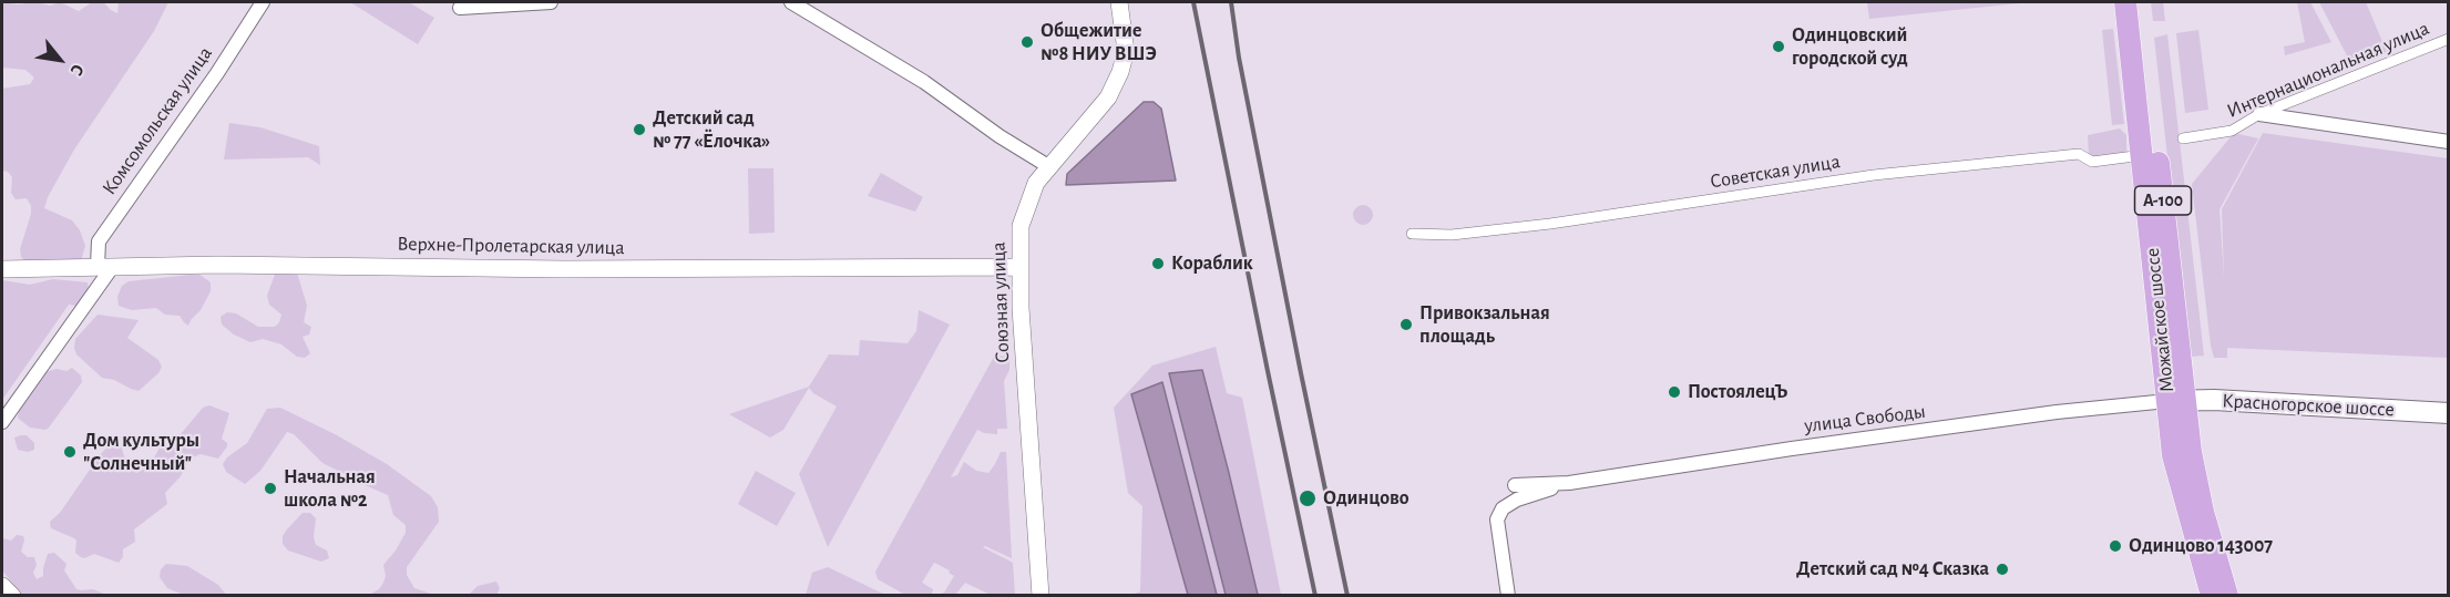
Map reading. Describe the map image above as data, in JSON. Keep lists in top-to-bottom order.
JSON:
{
  "streets": {
    "main road": ["А-100", "Можайское шоссе", "Красногорское шоссе"],
    "street": [
      "Интернациональная улица",
      "Комсомольская улица",
      "Советская улица",
      "Верхне-Пролетарская улица",
      "Союзная улица",
      "улица Свободы"
    ]
  },
  "crossings": [
    ["Комсомольская улица", "Верхне-Пролетарская улица"],
    ["Советская улица", "Можайское шоссе"],
    ["Верхне-Пролетарская улица", "Союзная улица"],
    ["Можайское шоссе", "Красногорское шоссе"],
    ["Можайское шоссе", "улица Свободы"],
    ["Красногорское шоссе", "улица Свободы"]
  ],
  "places": [
    "Общежитие №8 НИУ ВШЭ",
    "Одинцовский городской суд",
    "Детский сад № 77 «Ёлочка»",
    "Кораблик",
    "Привокзальная площадь",
    "ПостоялецЪ",
    "Дом культуры \"Солнечный\"",
    "Начальная школа №2",
    "Одинцово",
    "Одинцово 143007",
    "Детский сад №4 Сказка"
  ],
  "north": "bottom right"
}
